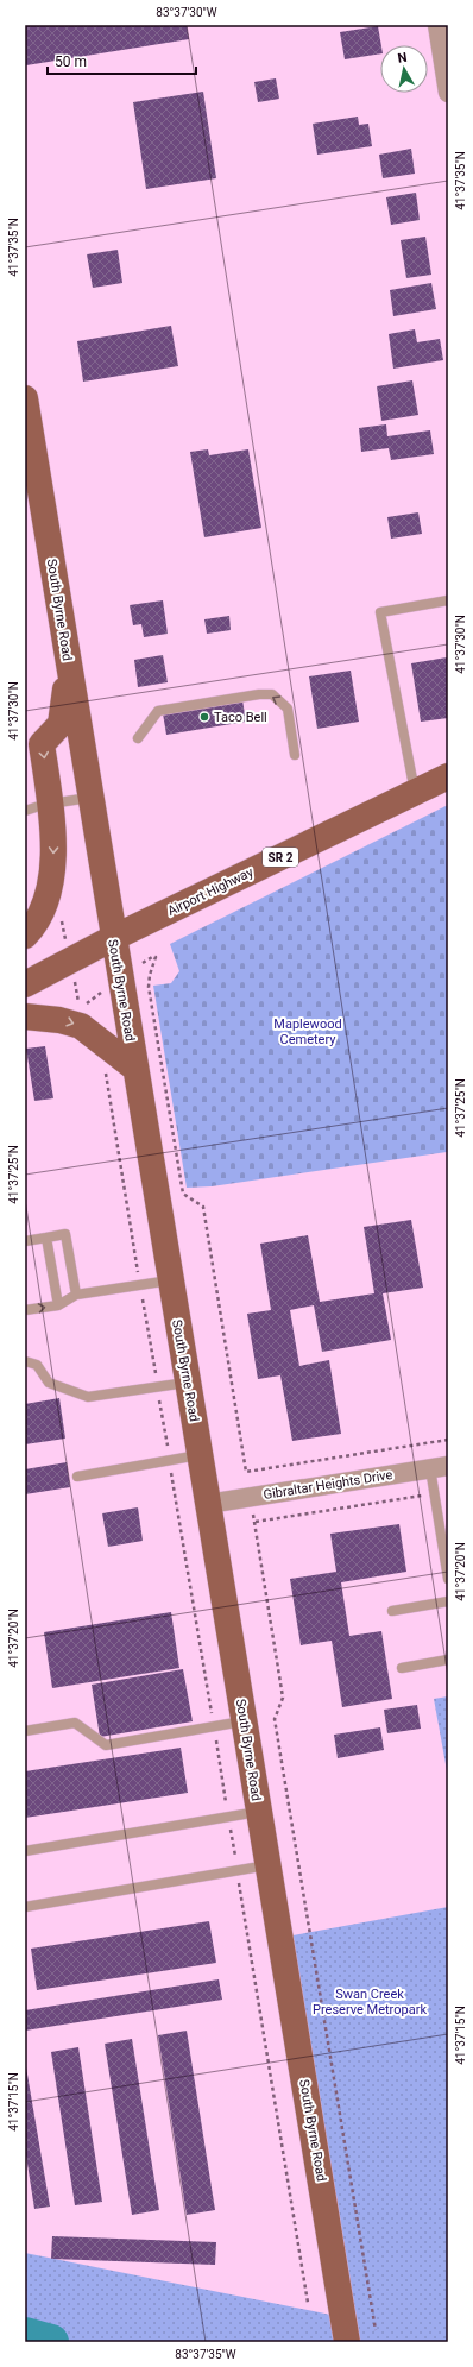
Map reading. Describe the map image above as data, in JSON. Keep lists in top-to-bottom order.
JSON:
{
  "streets": {
    "main road": ["South Byrne Road", "SR 2", "Airport Highway"],
    "street": ["Gibraltar Heights Drive"]
  },
  "crossings": [
    ["South Byrne Road", "Airport Highway"],
    ["South Byrne Road", "Gibraltar Heights Drive"]
  ],
  "parks": ["Maplewood Cemetery", "Swan Creek Preserve Metropark"],
  "places": ["Taco Bell"],
  "scale_bar": "50 m",
  "north": "top",
  "coordinates": [
    "83°37'30\"W",
    "41°37'35\"N",
    "41°37'30\"N",
    "41°37'25\"N",
    "41°37'20\"N",
    "41°37'15\"N",
    "83°37'35\"W"
  ]
}
